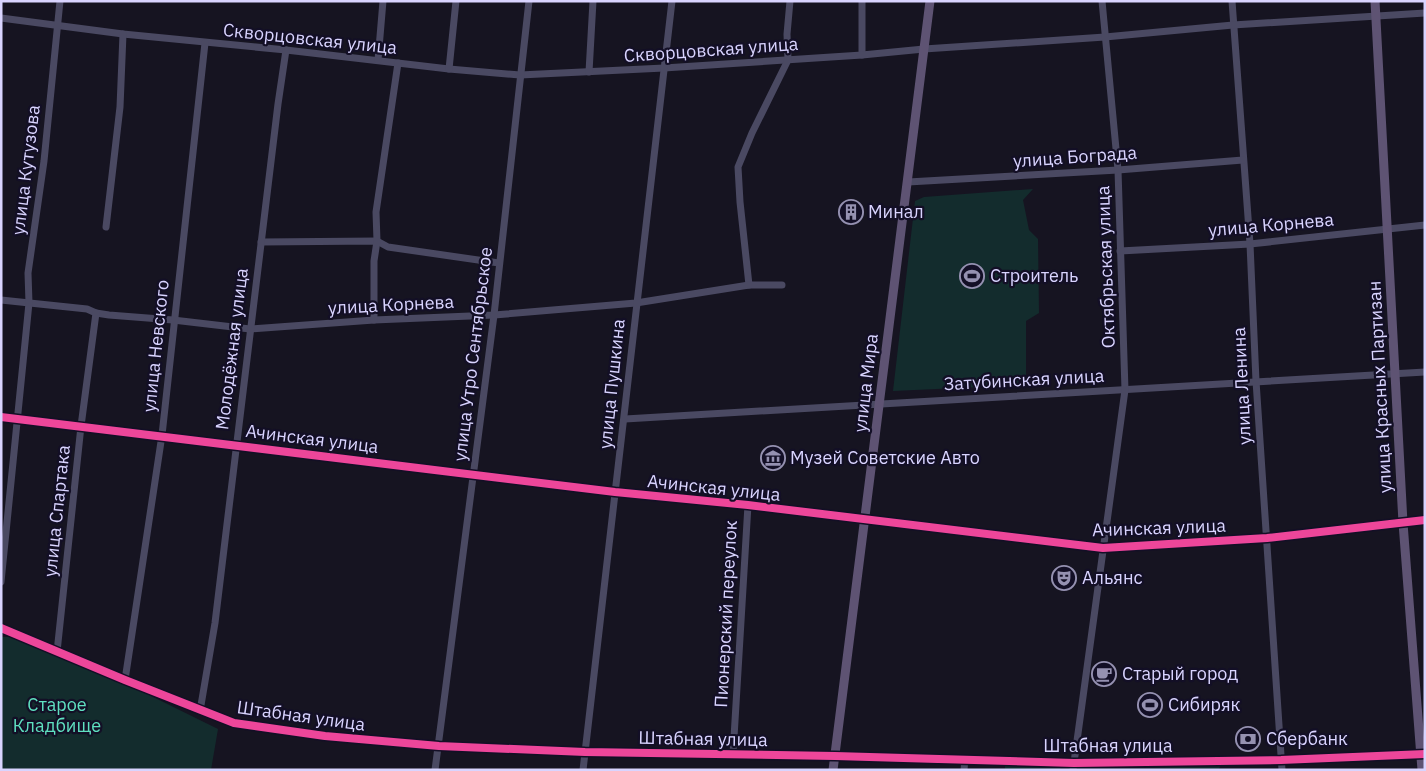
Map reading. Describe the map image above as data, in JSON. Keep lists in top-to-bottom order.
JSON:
{
  "streets": {
    "main road": ["улица Мира", "улица Красных Партизан"],
    "street": [
      "Скворцовская улица",
      "улица Бограда",
      "улица Кутузова",
      "улица Корнева",
      "Октябрьская улица",
      "улица Невского",
      "Молодёжная улица",
      "улица Утро Сентябрьское",
      "Затубинская улица",
      "улица Пушкина",
      "улица Ленина",
      "Ачинская улица",
      "улица Спартака",
      "Пионерский переулок",
      "Штабная улица"
    ]
  },
  "crossings": [
    ["Скворцовская улица", "улица Кутузова"],
    ["Скворцовская улица", "Октябрьская улица"],
    ["Скворцовская улица", "улица Невского"],
    ["Скворцовская улица", "Молодёжная улица"],
    ["Скворцовская улица", "улица Утро Сентябрьское"],
    ["Скворцовская улица", "улица Мира"],
    ["Скворцовская улица", "улица Пушкина"],
    ["Скворцовская улица", "улица Ленина"],
    ["Скворцовская улица", "улица Красных Партизан"],
    ["улица Бограда", "Октябрьская улица"],
    ["улица Бограда", "улица Мира"],
    ["улица Бограда", "улица Ленина"],
    ["улица Кутузова", "улица Корнева"],
    ["улица Кутузова", "Ачинская улица"],
    ["улица Корнева", "Октябрьская улица"],
    ["улица Корнева", "улица Невского"],
    ["улица Корнева", "Молодёжная улица"],
    ["улица Корнева", "улица Утро Сентябрьское"],
    ["улица Корнева", "улица Пушкина"],
    ["улица Корнева", "улица Ленина"],
    ["улица Корнева", "улица Красных Партизан"],
    ["улица Корнева", "улица Спартака"],
    ["Октябрьская улица", "Затубинская улица"],
    ["Октябрьская улица", "Ачинская улица"],
    ["Октябрьская улица", "Штабная улица"],
    ["улица Невского", "Ачинская улица"],
    ["улица Невского", "Штабная улица"],
    ["Молодёжная улица", "Ачинская улица"],
    ["Молодёжная улица", "Штабная улица"],
    ["улица Утро Сентябрьское", "Ачинская улица"],
    ["улица Утро Сентябрьское", "Штабная улица"],
    ["Затубинская улица", "улица Мира"],
    ["Затубинская улица", "улица Пушкина"],
    ["Затубинская улица", "улица Ленина"],
    ["Затубинская улица", "улица Красных Партизан"],
    ["улица Мира", "Ачинская улица"],
    ["улица Мира", "Штабная улица"],
    ["улица Пушкина", "Ачинская улица"],
    ["улица Пушкина", "Штабная улица"],
    ["улица Ленина", "Ачинская улица"],
    ["улица Ленина", "Штабная улица"],
    ["улица Красных Партизан", "Ачинская улица"],
    ["улица Красных Партизан", "Штабная улица"],
    ["Ачинская улица", "улица Спартака"],
    ["Ачинская улица", "Пионерский переулок"],
    ["улица Спартака", "Штабная улица"],
    ["Пионерский переулок", "Штабная улица"]
  ],
  "parks": ["Старое Кладбище"],
  "places": {
    "building": ["Минал"],
    "sports": ["Строитель", "Сибиряк"],
    "museum": ["Музей Советские Авто"],
    "theatre": ["Альянс"],
    "cafe": ["Старый город"],
    "bank": ["Сбербанк"]
  }
}
